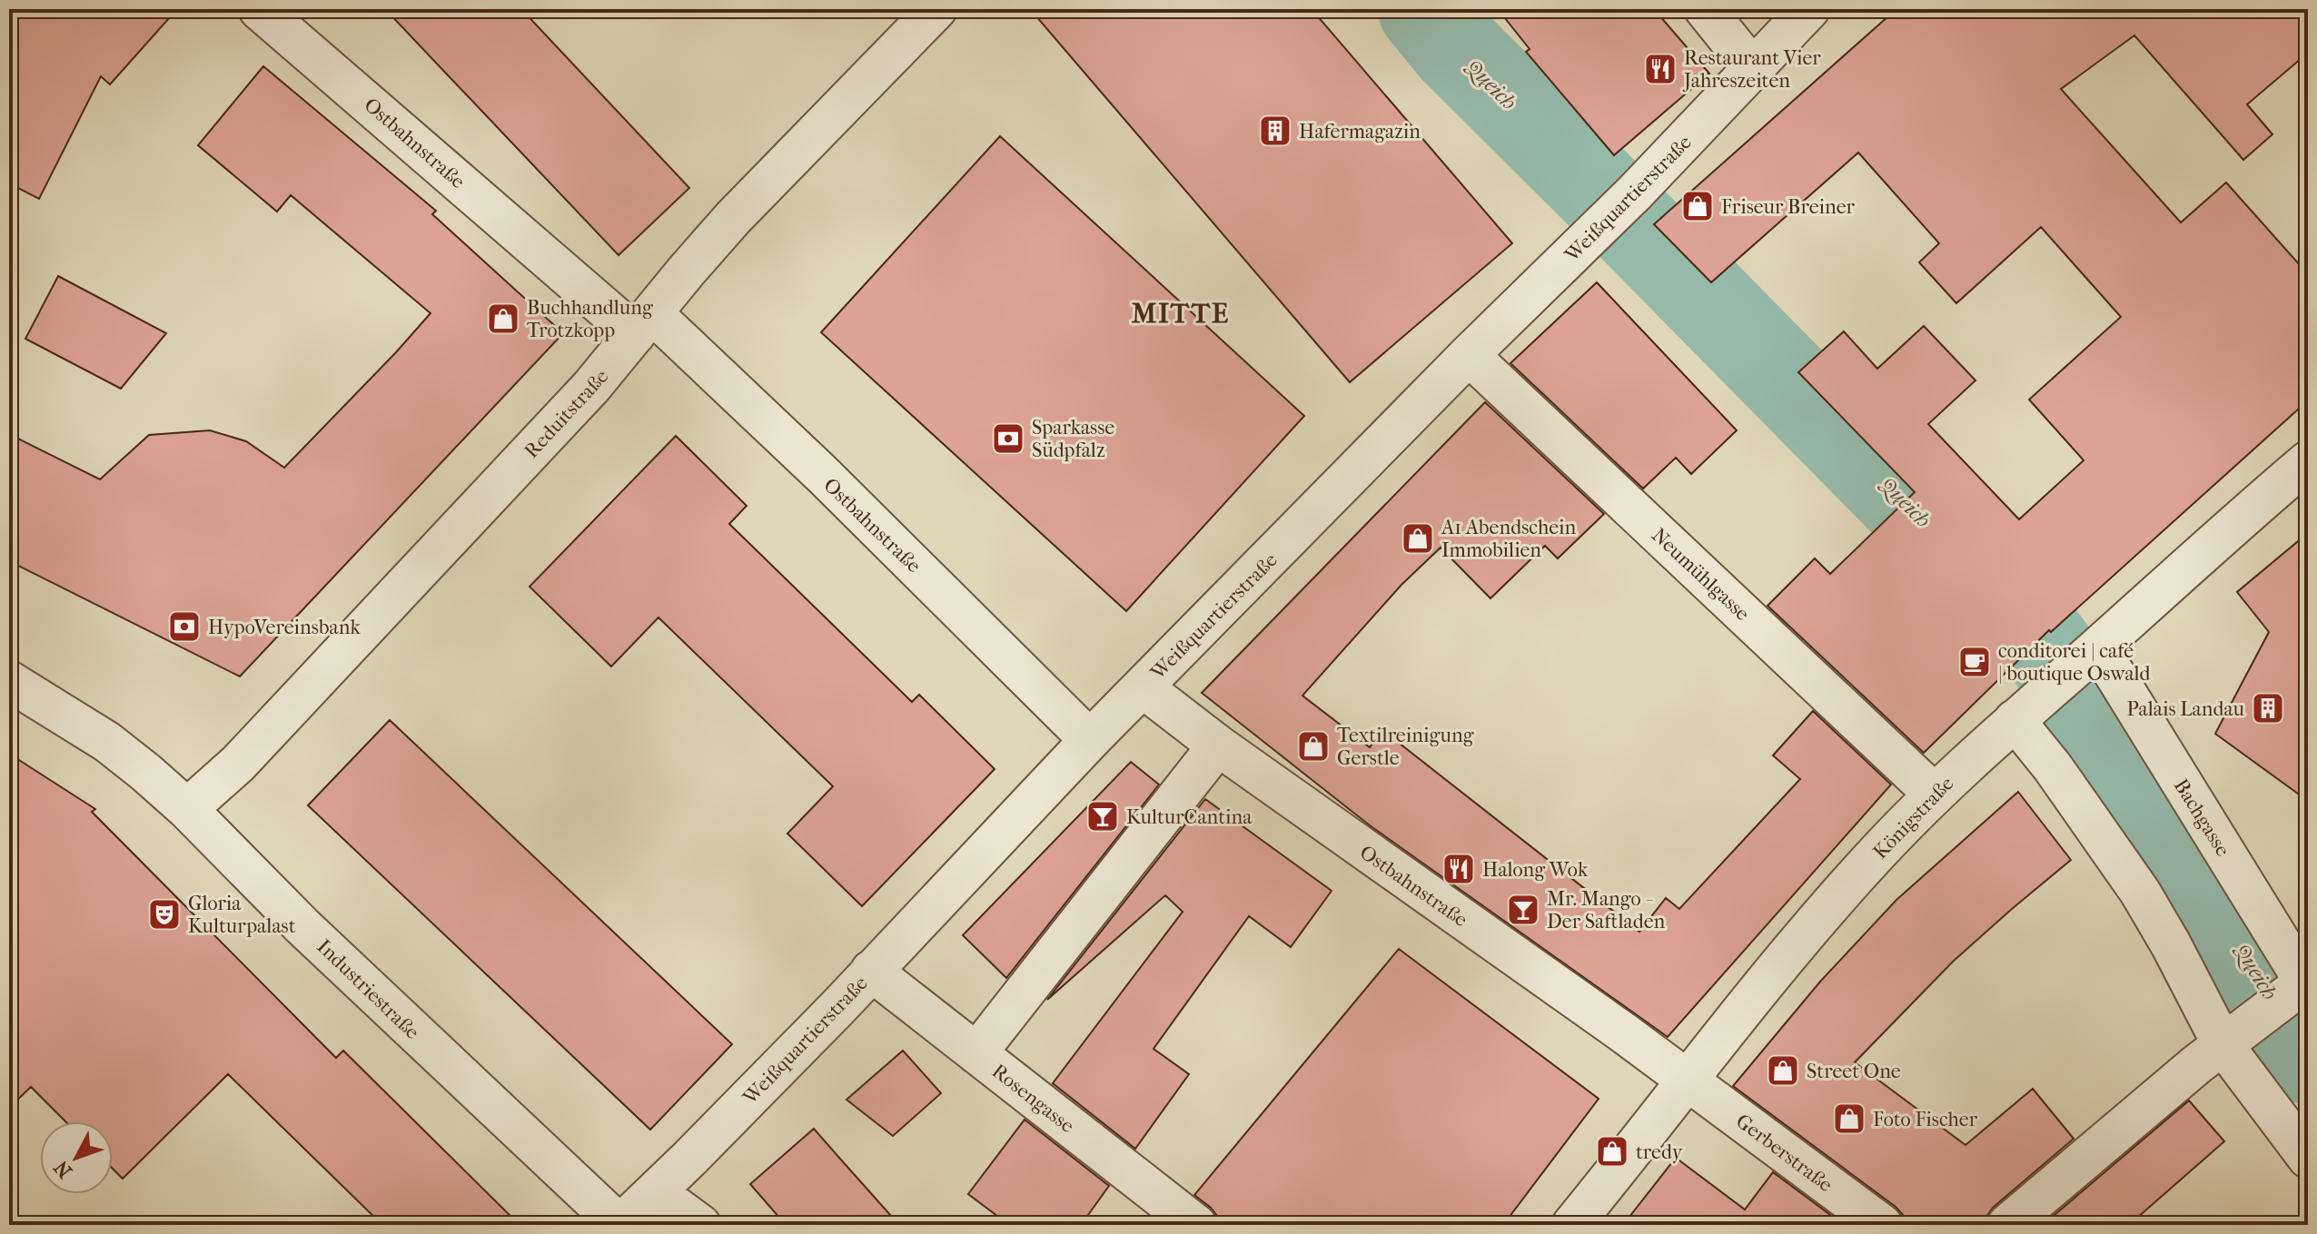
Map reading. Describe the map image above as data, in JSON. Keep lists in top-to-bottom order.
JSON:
{
  "streets": {
    "street": [
      "Ostbahnstraße",
      "Weißquartierstraße",
      "Reduitstraße",
      "Neumühlgasse",
      "Königstraße",
      "Bachgasse",
      "Industriestraße",
      "Rosengasse",
      "Gerberstraße"
    ]
  },
  "crossings": [
    ["Ostbahnstraße", "Weißquartierstraße"],
    ["Ostbahnstraße", "Reduitstraße"],
    ["Ostbahnstraße", "Königstraße"],
    ["Ostbahnstraße", "Gerberstraße"],
    ["Weißquartierstraße", "Neumühlgasse"],
    ["Weißquartierstraße", "Industriestraße"],
    ["Weißquartierstraße", "Rosengasse"],
    ["Reduitstraße", "Industriestraße"],
    ["Neumühlgasse", "Königstraße"],
    ["Königstraße", "Bachgasse"],
    ["Königstraße", "Gerberstraße"]
  ],
  "districts": ["MITTE"],
  "water": ["Queich"],
  "places": {
    "restaurant": ["Restaurant Vier Jahreszeiten", "Halong Wok"],
    "building": ["Hafermagazin", "Palais Landau"],
    "shop": [
      "Friseur Breiner",
      "Buchhandlung Trotzkopp",
      "A1 Abendschein Immobilien",
      "Textilreinigung Gerstle",
      "Street One",
      "Foto Fischer",
      "tredy"
    ],
    "bank": ["Sparkasse Südpfalz", "HypoVereinsbank"],
    "cafe": ["conditorei | café | boutique Oswald"],
    "bar": ["KulturCantina", "Mr. Mango - Der Saftladen"],
    "theatre": ["Gloria Kulturpalast"]
  },
  "north": "bottom left"
}
